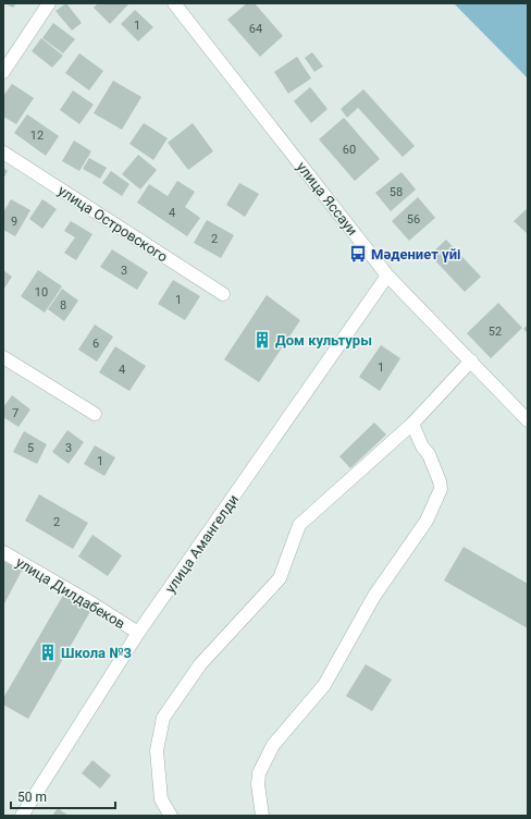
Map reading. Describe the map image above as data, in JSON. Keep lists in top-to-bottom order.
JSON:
{
  "streets": {
    "street": [
      "улица Яссауи",
      "улица Островского",
      "улица Амангелди",
      "улица Дилдабеков"
    ]
  },
  "crossings": [
    ["улица Яссауи", "улица Амангелди"],
    ["улица Амангелди", "улица Дилдабеков"]
  ],
  "places": {
    "bus stop": ["Мәдениет үйі"],
    "building": ["Дом культуры", "Школа №3"]
  },
  "house_numbers": [
    "1",
    "64",
    "12",
    "60",
    "58",
    "4",
    "56",
    "9",
    "2",
    "3",
    "10",
    "1",
    "8",
    "52",
    "6",
    "1",
    "4",
    "7",
    "5",
    "3",
    "1",
    "2"
  ],
  "scale_bar": "50 m"
}
